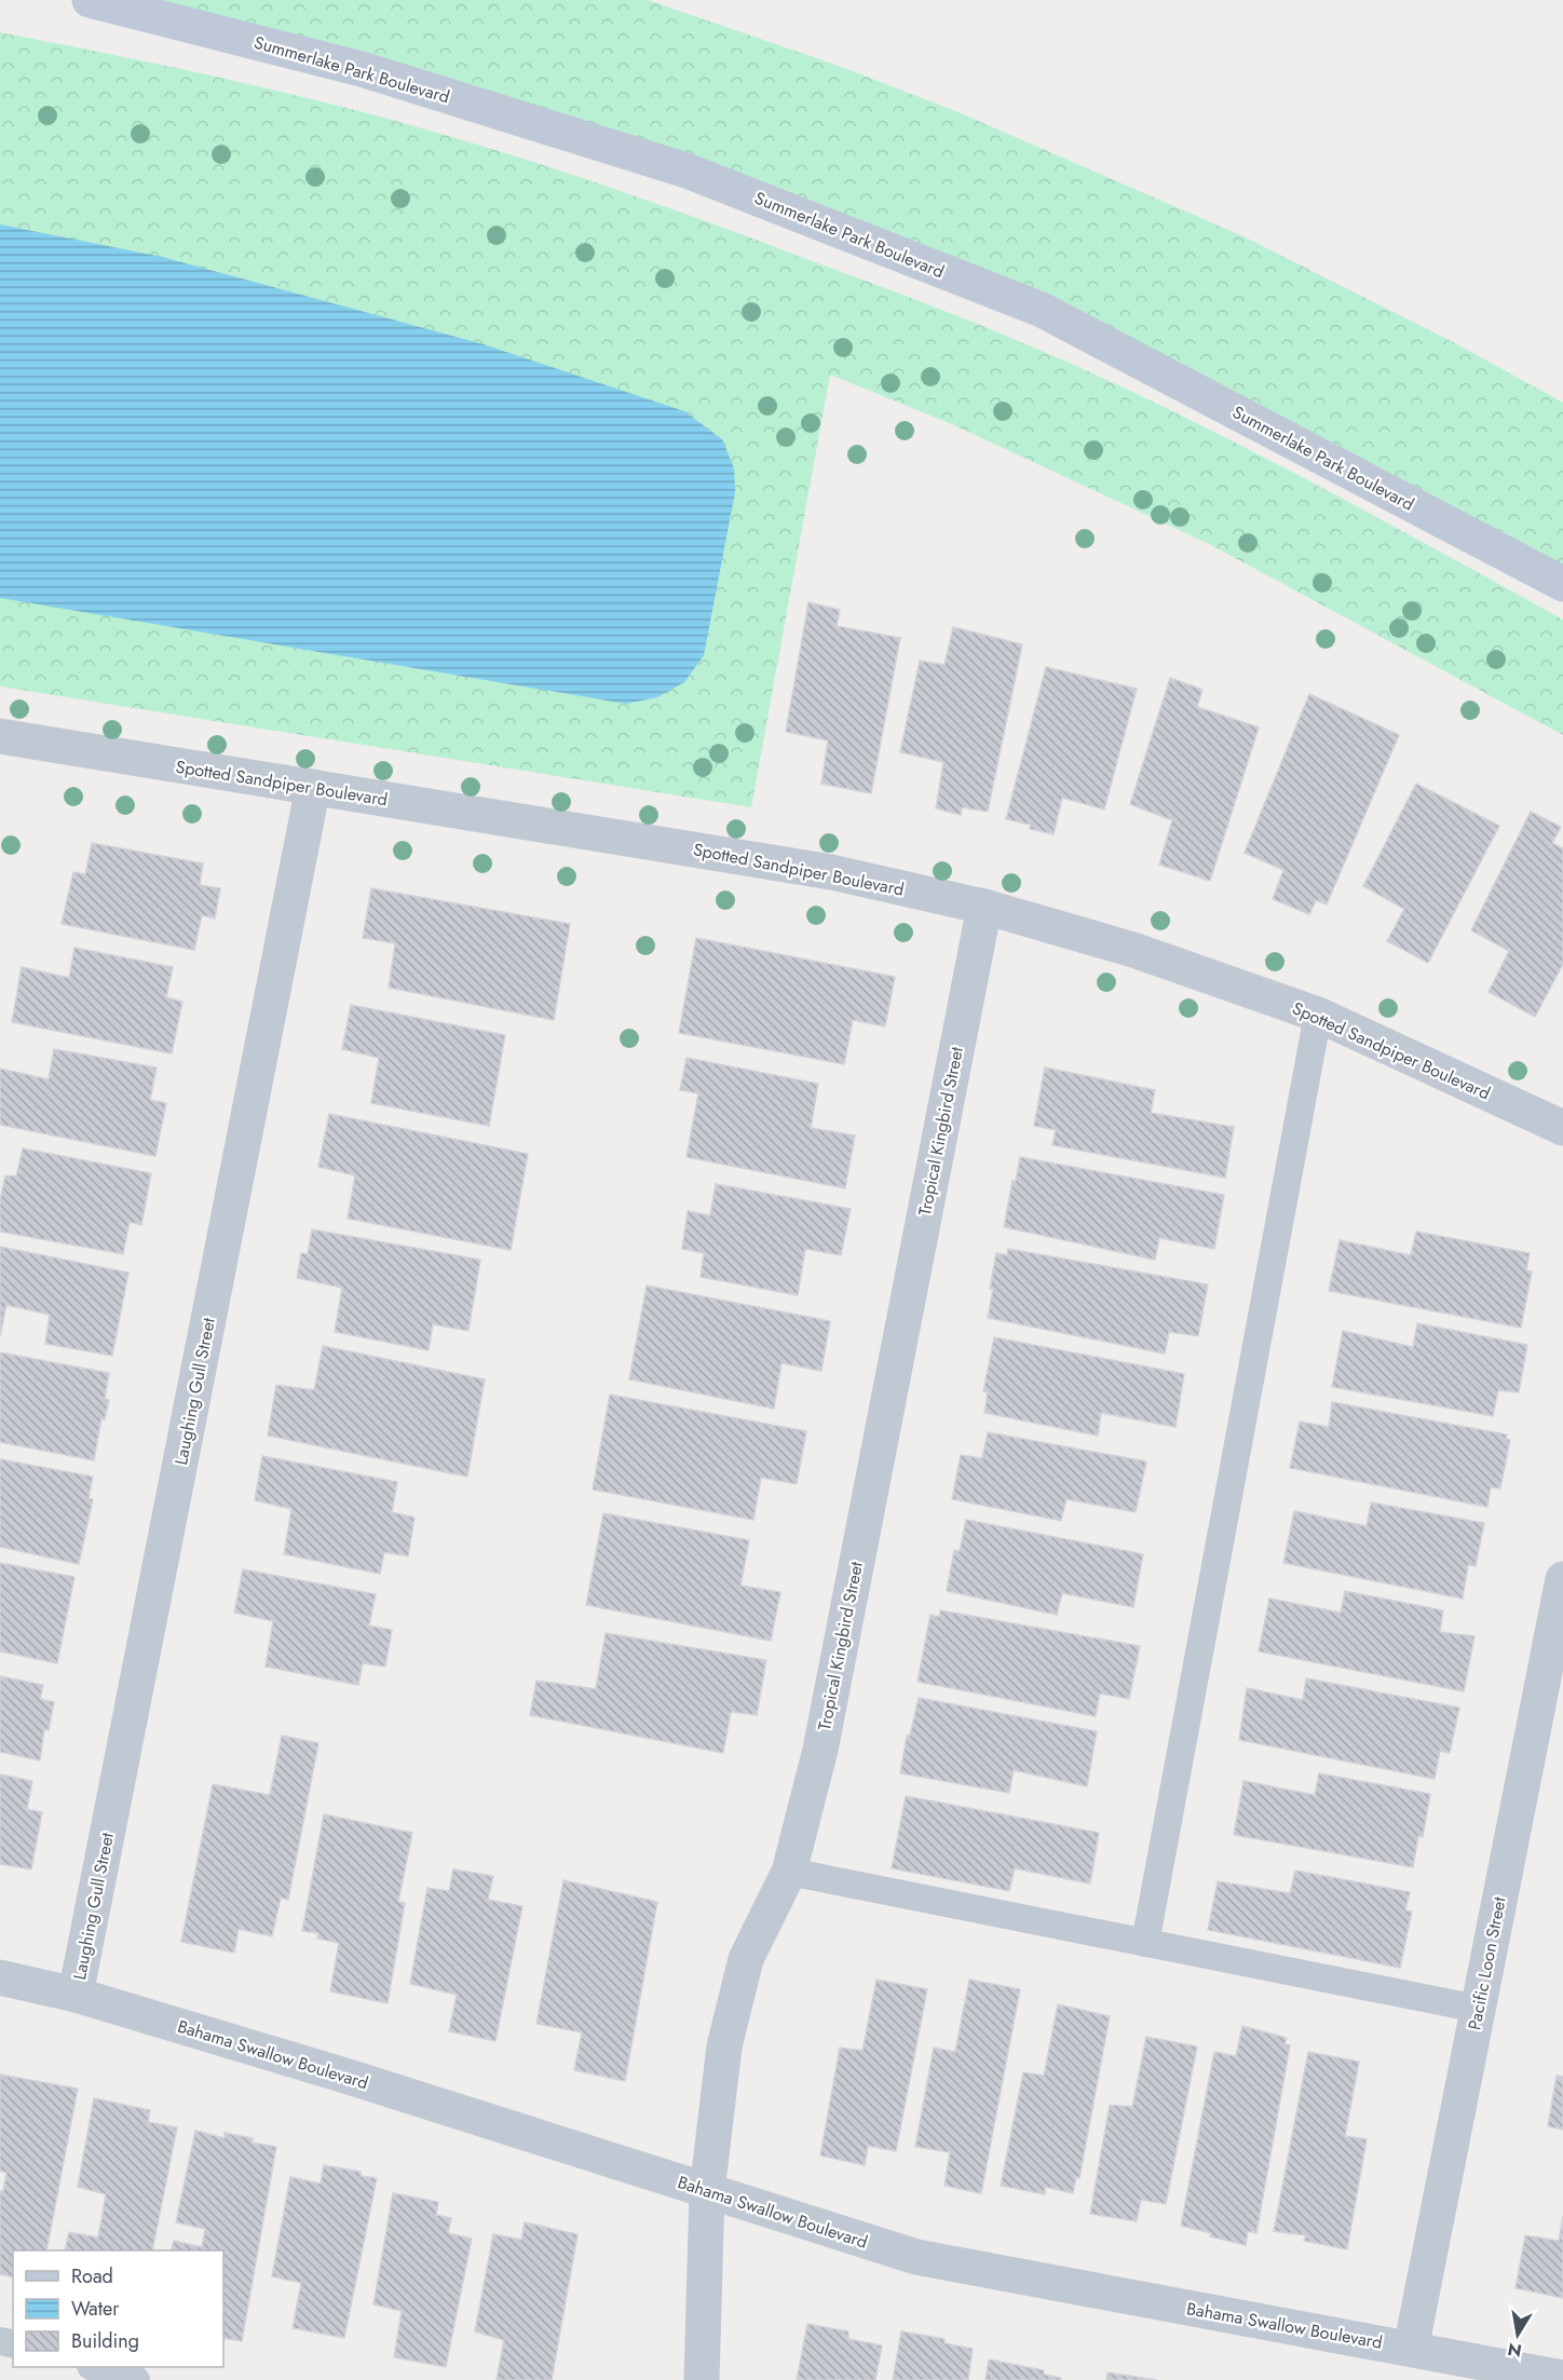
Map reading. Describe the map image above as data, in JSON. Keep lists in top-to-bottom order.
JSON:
{
  "streets": {
    "main road": ["Summerlake Park Boulevard"],
    "street": [
      "Spotted Sandpiper Boulevard",
      "Tropical Kingbird Street",
      "Laughing Gull Street",
      "Pacific Loon Street",
      "Bahama Swallow Boulevard"
    ]
  },
  "crossings": [
    ["Spotted Sandpiper Boulevard", "Tropical Kingbird Street"],
    ["Spotted Sandpiper Boulevard", "Laughing Gull Street"],
    ["Tropical Kingbird Street", "Bahama Swallow Boulevard"],
    ["Laughing Gull Street", "Bahama Swallow Boulevard"],
    ["Pacific Loon Street", "Bahama Swallow Boulevard"]
  ],
  "legend": ["Road", "Water", "Building"],
  "north": "bottom"
}
